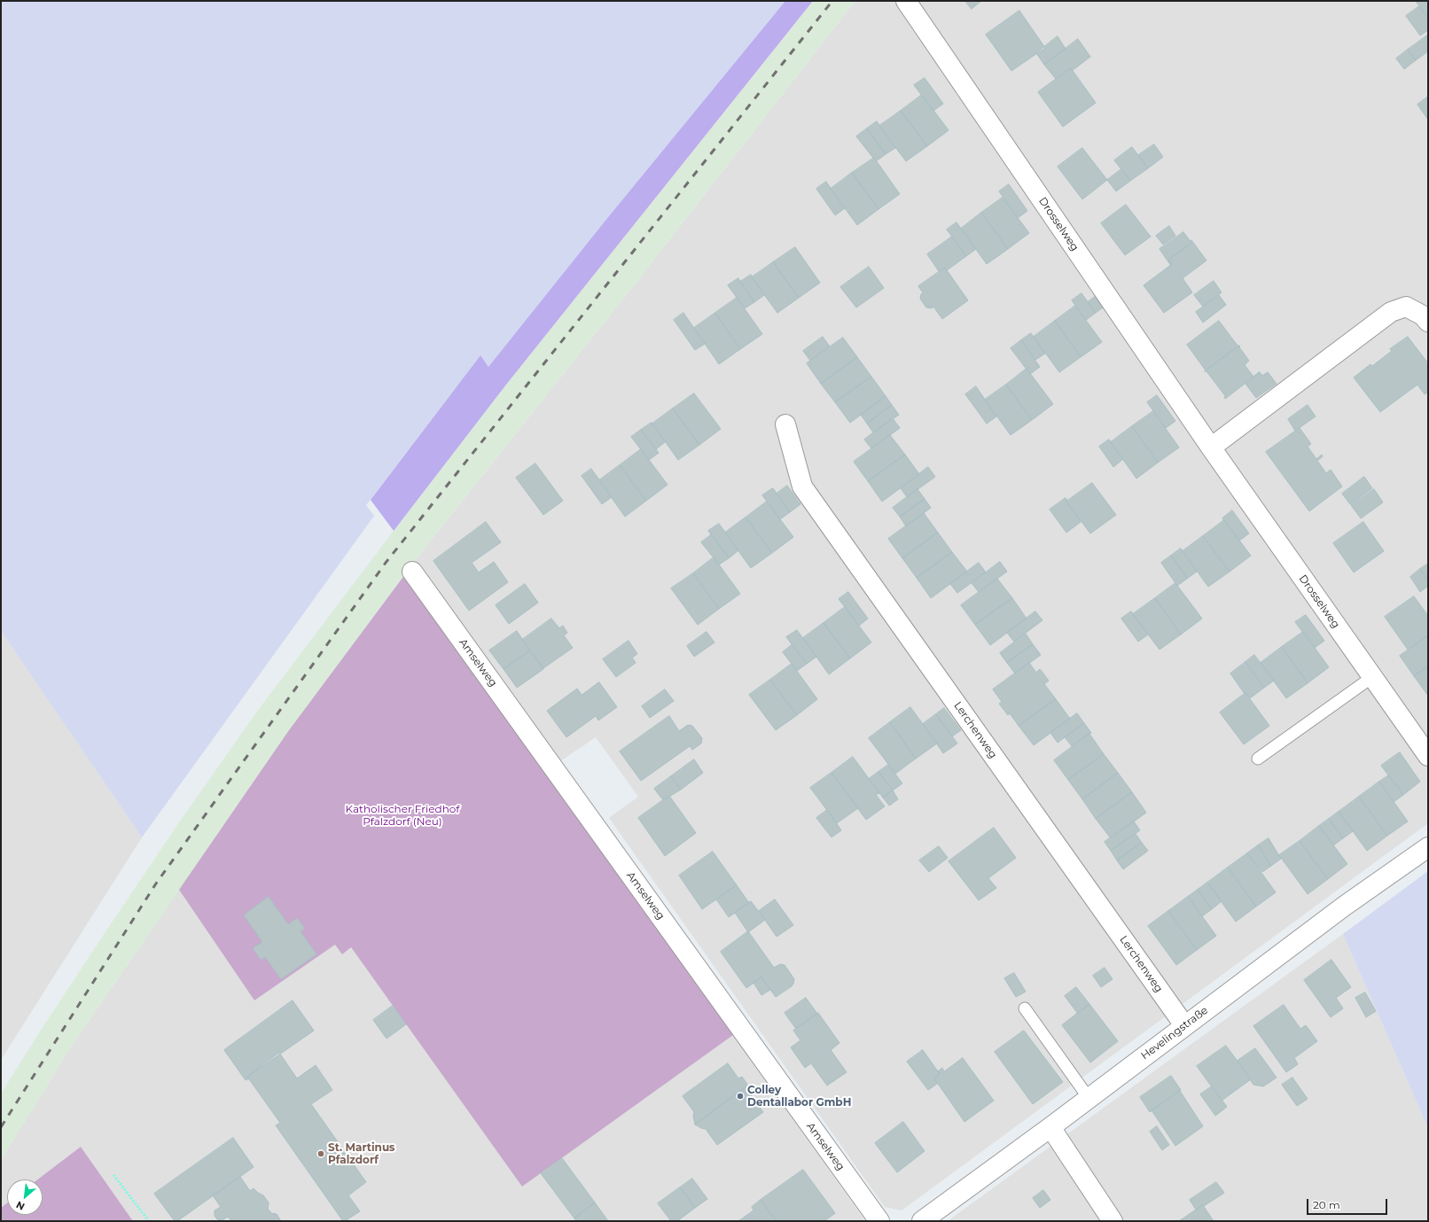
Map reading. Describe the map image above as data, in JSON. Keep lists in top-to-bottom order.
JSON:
{
  "streets": {
    "street": [
      "Drosselweg",
      "Amselweg",
      "Lerchenweg",
      "Hevelingstraße"
    ]
  },
  "crossings": [
    ["Lerchenweg", "Hevelingstraße"]
  ],
  "parks": ["Katholischer Friedhof Pfalzdorf (Neu)"],
  "places": ["Colley Dentallabor GmbH", "St. Martinus Pfalzdorf"],
  "scale_bar": "20 m",
  "north": "bottom left"
}
